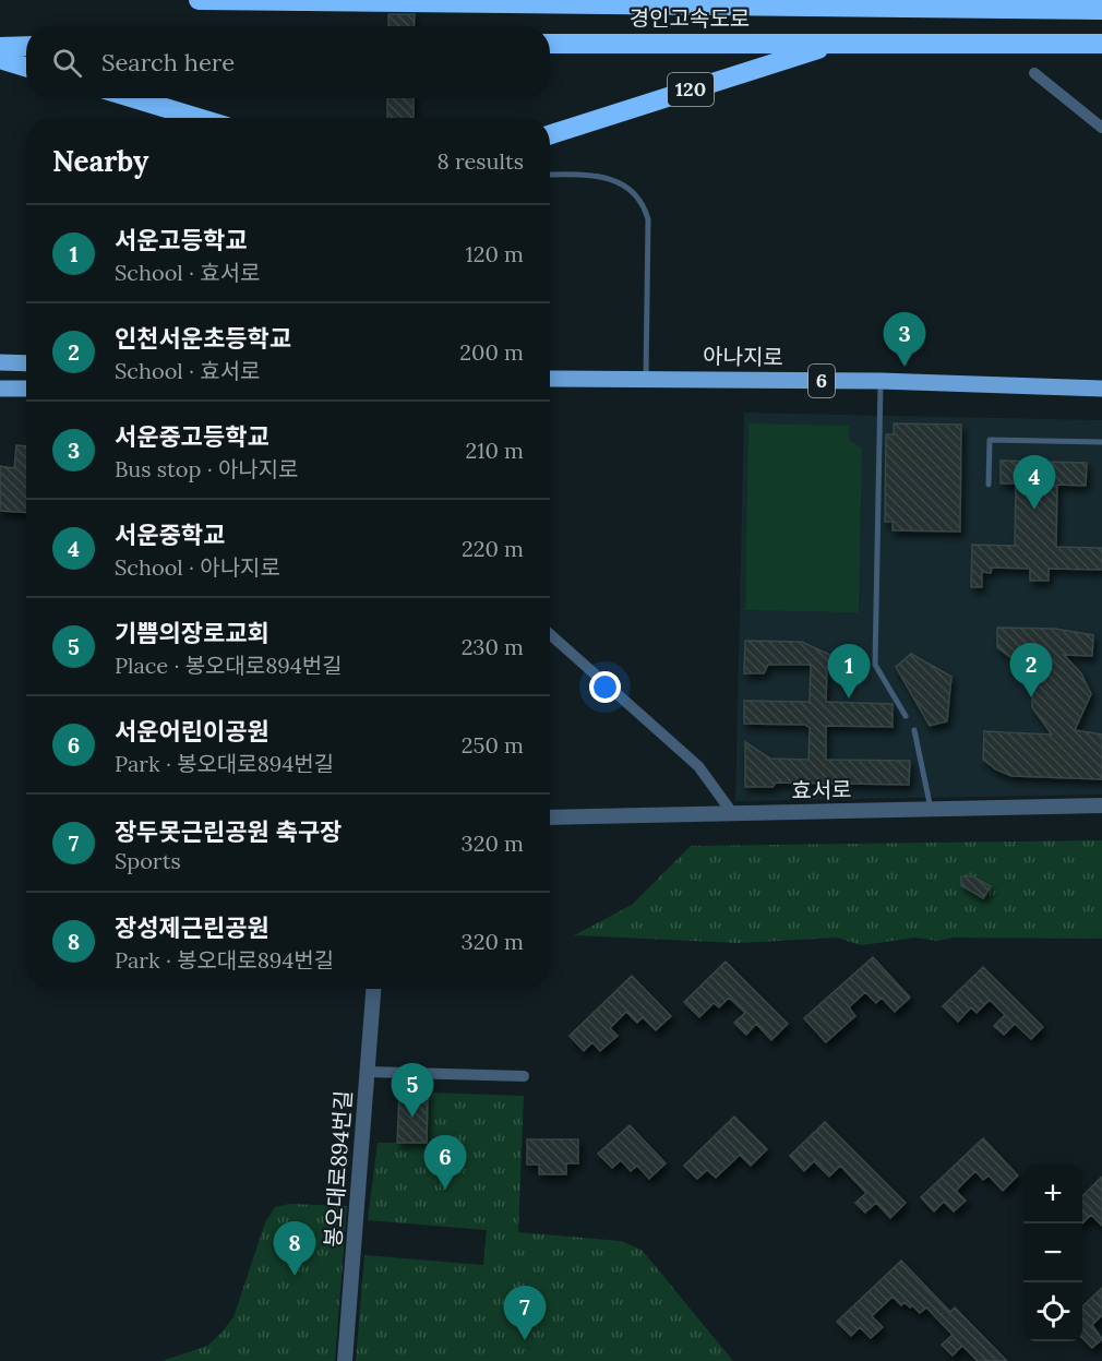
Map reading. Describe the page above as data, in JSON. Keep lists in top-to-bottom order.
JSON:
{
  "streets": {
    "highway": ["경인고속도로", "120"],
    "main road": ["아나지로", "6"],
    "street": ["효서로", "봉오대로894번길"]
  },
  "page": {
    "search": "Search here",
    "heading": ["Nearby", "8 results"],
    "list": [
      {
        "mark": "1",
        "name": "서운고등학교",
        "note": "School · 효서로",
        "value": "120 m"
      },
      {
        "mark": "2",
        "name": "인천서운초등학교",
        "note": "School · 효서로",
        "value": "200 m"
      },
      {
        "mark": "3",
        "name": "서운중고등학교",
        "note": "Bus stop · 아나지로",
        "value": "210 m"
      },
      {
        "mark": "4",
        "name": "서운중학교",
        "note": "School · 아나지로",
        "value": "220 m"
      },
      {
        "mark": "5",
        "name": "기쁨의장로교회",
        "note": "Place · 봉오대로894번길",
        "value": "230 m"
      },
      {
        "mark": "6",
        "name": "서운어린이공원",
        "note": "Park · 봉오대로894번길",
        "value": "250 m"
      },
      {
        "mark": "7",
        "name": "장두못근린공원 축구장",
        "note": "Sports",
        "value": "320 m"
      },
      {
        "mark": "8",
        "name": "장성제근린공원",
        "note": "Park · 봉오대로894번길",
        "value": "320 m"
      }
    ],
    "pins": [
      "3",
      "4",
      "2",
      "1",
      "5",
      "6",
      "8",
      "7"
    ],
    "map_buttons": ["+", "−"]
  }
}
